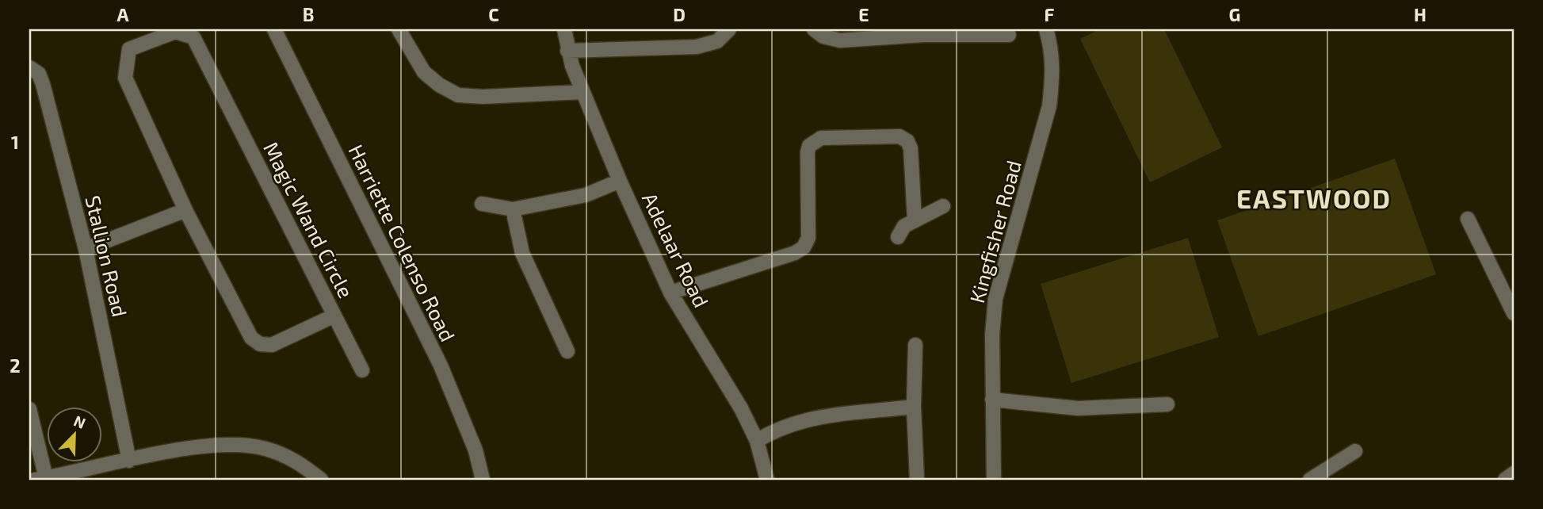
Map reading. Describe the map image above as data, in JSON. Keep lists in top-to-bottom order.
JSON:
{
  "streets": {
    "street": [
      "Magic Wand Circle",
      "Kingfisher Road",
      "Harriette Colenso Road",
      "Adelaar Road",
      "Stallion Road"
    ]
  },
  "districts": ["EASTWOOD"],
  "north": "top right",
  "grid": {
    "columns": [
      "A",
      "B",
      "C",
      "D",
      "E",
      "F",
      "G",
      "H"
    ],
    "rows": ["1", "2"]
  }
}
